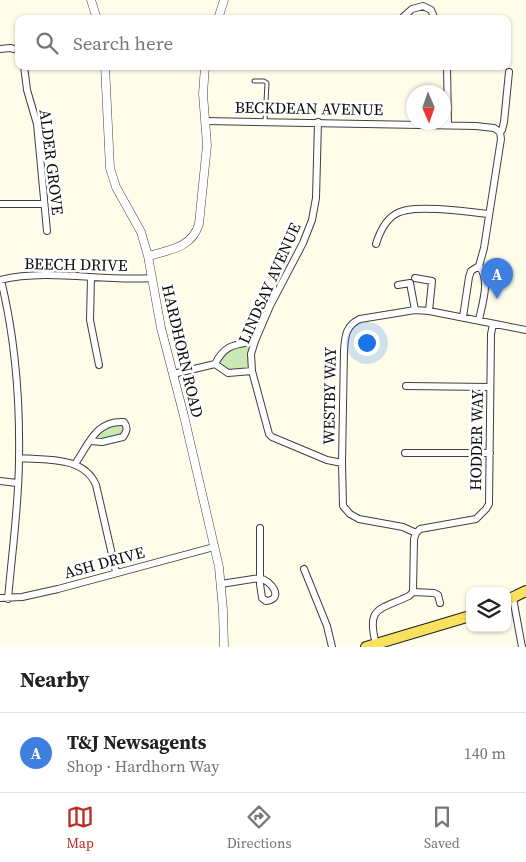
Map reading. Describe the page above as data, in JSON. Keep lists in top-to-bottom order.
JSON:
{
  "streets": {
    "street": [
      "BECKDEAN AVENUE",
      "ALDER GROVE",
      "BEECH DRIVE",
      "LINDSAY AVENUE",
      "HARDHORN ROAD",
      "WESTBY WAY",
      "HODDER WAY",
      "ASH DRIVE"
    ]
  },
  "crossings": [
    ["BECKDEAN AVENUE", "LINDSAY AVENUE"],
    ["BEECH DRIVE", "HARDHORN ROAD"],
    ["LINDSAY AVENUE", "WESTBY WAY"],
    ["HARDHORN ROAD", "ASH DRIVE"],
    ["WESTBY WAY", "HODDER WAY"]
  ],
  "north": "bottom",
  "page": {
    "search": "Search here",
    "pins": "A",
    "heading": "Nearby",
    "list": [
      {
        "mark": "A",
        "name": "T&J Newsagents",
        "note": "Shop · Hardhorn Way",
        "value": "140 m"
      }
    ],
    "nav": ["Map", "Directions", "Saved"]
  }
}
